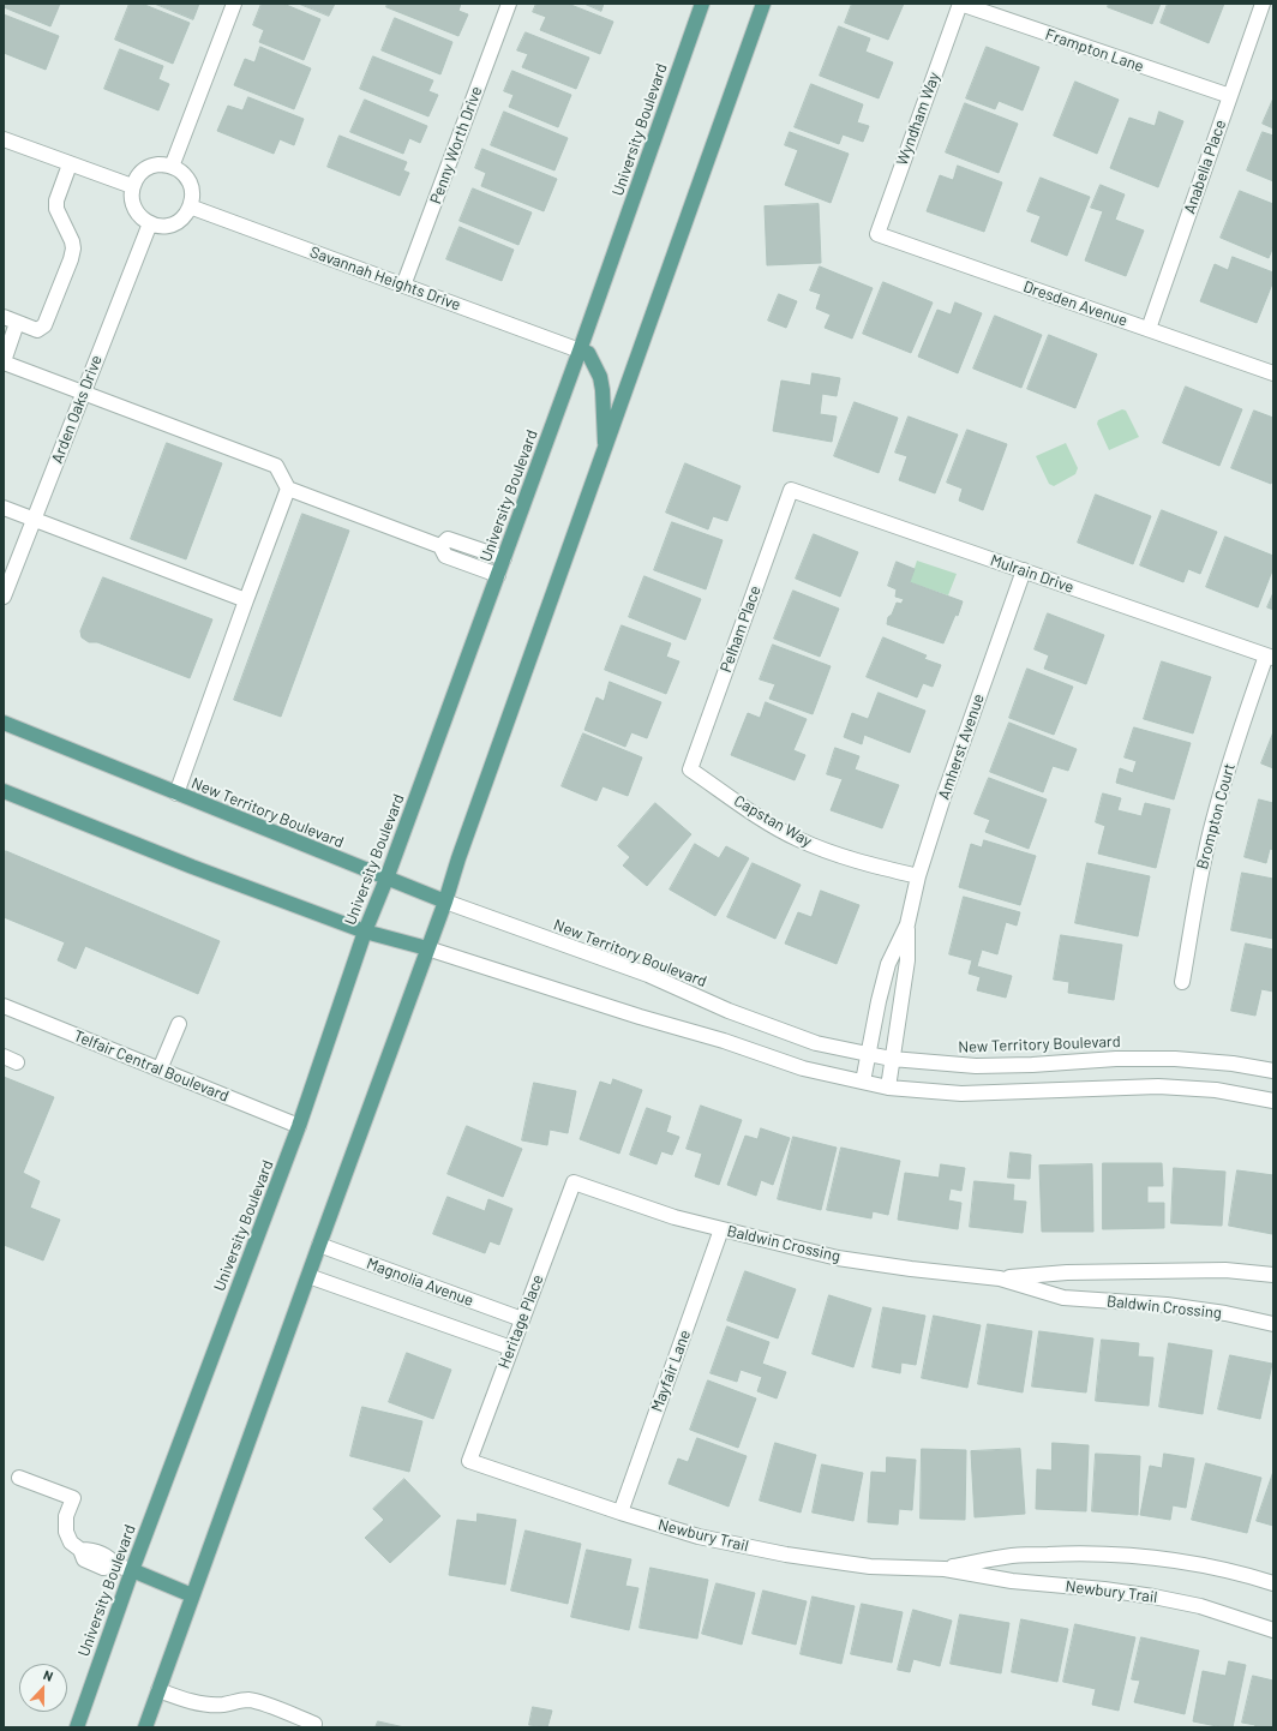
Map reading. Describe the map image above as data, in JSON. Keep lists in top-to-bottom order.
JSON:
{
  "streets": {
    "main road": ["University Boulevard", "New Territory Boulevard"],
    "street": [
      "Frampton Lane",
      "Wyndham Way",
      "Penny Worth Drive",
      "Anabella Place",
      "Savannah Heights Drive",
      "Dresden Avenue",
      "Arden Oaks Drive",
      "Mulrain Drive",
      "Pelham Place",
      "Amherst Avenue",
      "Brompton Court",
      "Capstan Way",
      "Telfair Central Boulevard",
      "Baldwin Crossing",
      "Magnolia Avenue",
      "Heritage Place",
      "Mayfair Lane",
      "Newbury Trail"
    ]
  },
  "crossings": [
    ["Frampton Lane", "Wyndham Way"],
    ["Frampton Lane", "Anabella Place"],
    ["Wyndham Way", "Dresden Avenue"],
    ["University Boulevard", "Savannah Heights Drive"],
    ["University Boulevard", "New Territory Boulevard"],
    ["University Boulevard", "Telfair Central Boulevard"],
    ["Penny Worth Drive", "Savannah Heights Drive"],
    ["Anabella Place", "Dresden Avenue"],
    ["Savannah Heights Drive", "Arden Oaks Drive"],
    ["Mulrain Drive", "Pelham Place"],
    ["Mulrain Drive", "Amherst Avenue"],
    ["Mulrain Drive", "Brompton Court"],
    ["Pelham Place", "Capstan Way"],
    ["Amherst Avenue", "New Territory Boulevard"],
    ["Amherst Avenue", "Capstan Way"],
    ["Baldwin Crossing", "Heritage Place"],
    ["Baldwin Crossing", "Mayfair Lane"],
    ["Magnolia Avenue", "Heritage Place"],
    ["Heritage Place", "Newbury Trail"],
    ["Mayfair Lane", "Newbury Trail"]
  ],
  "north": "top"
}
